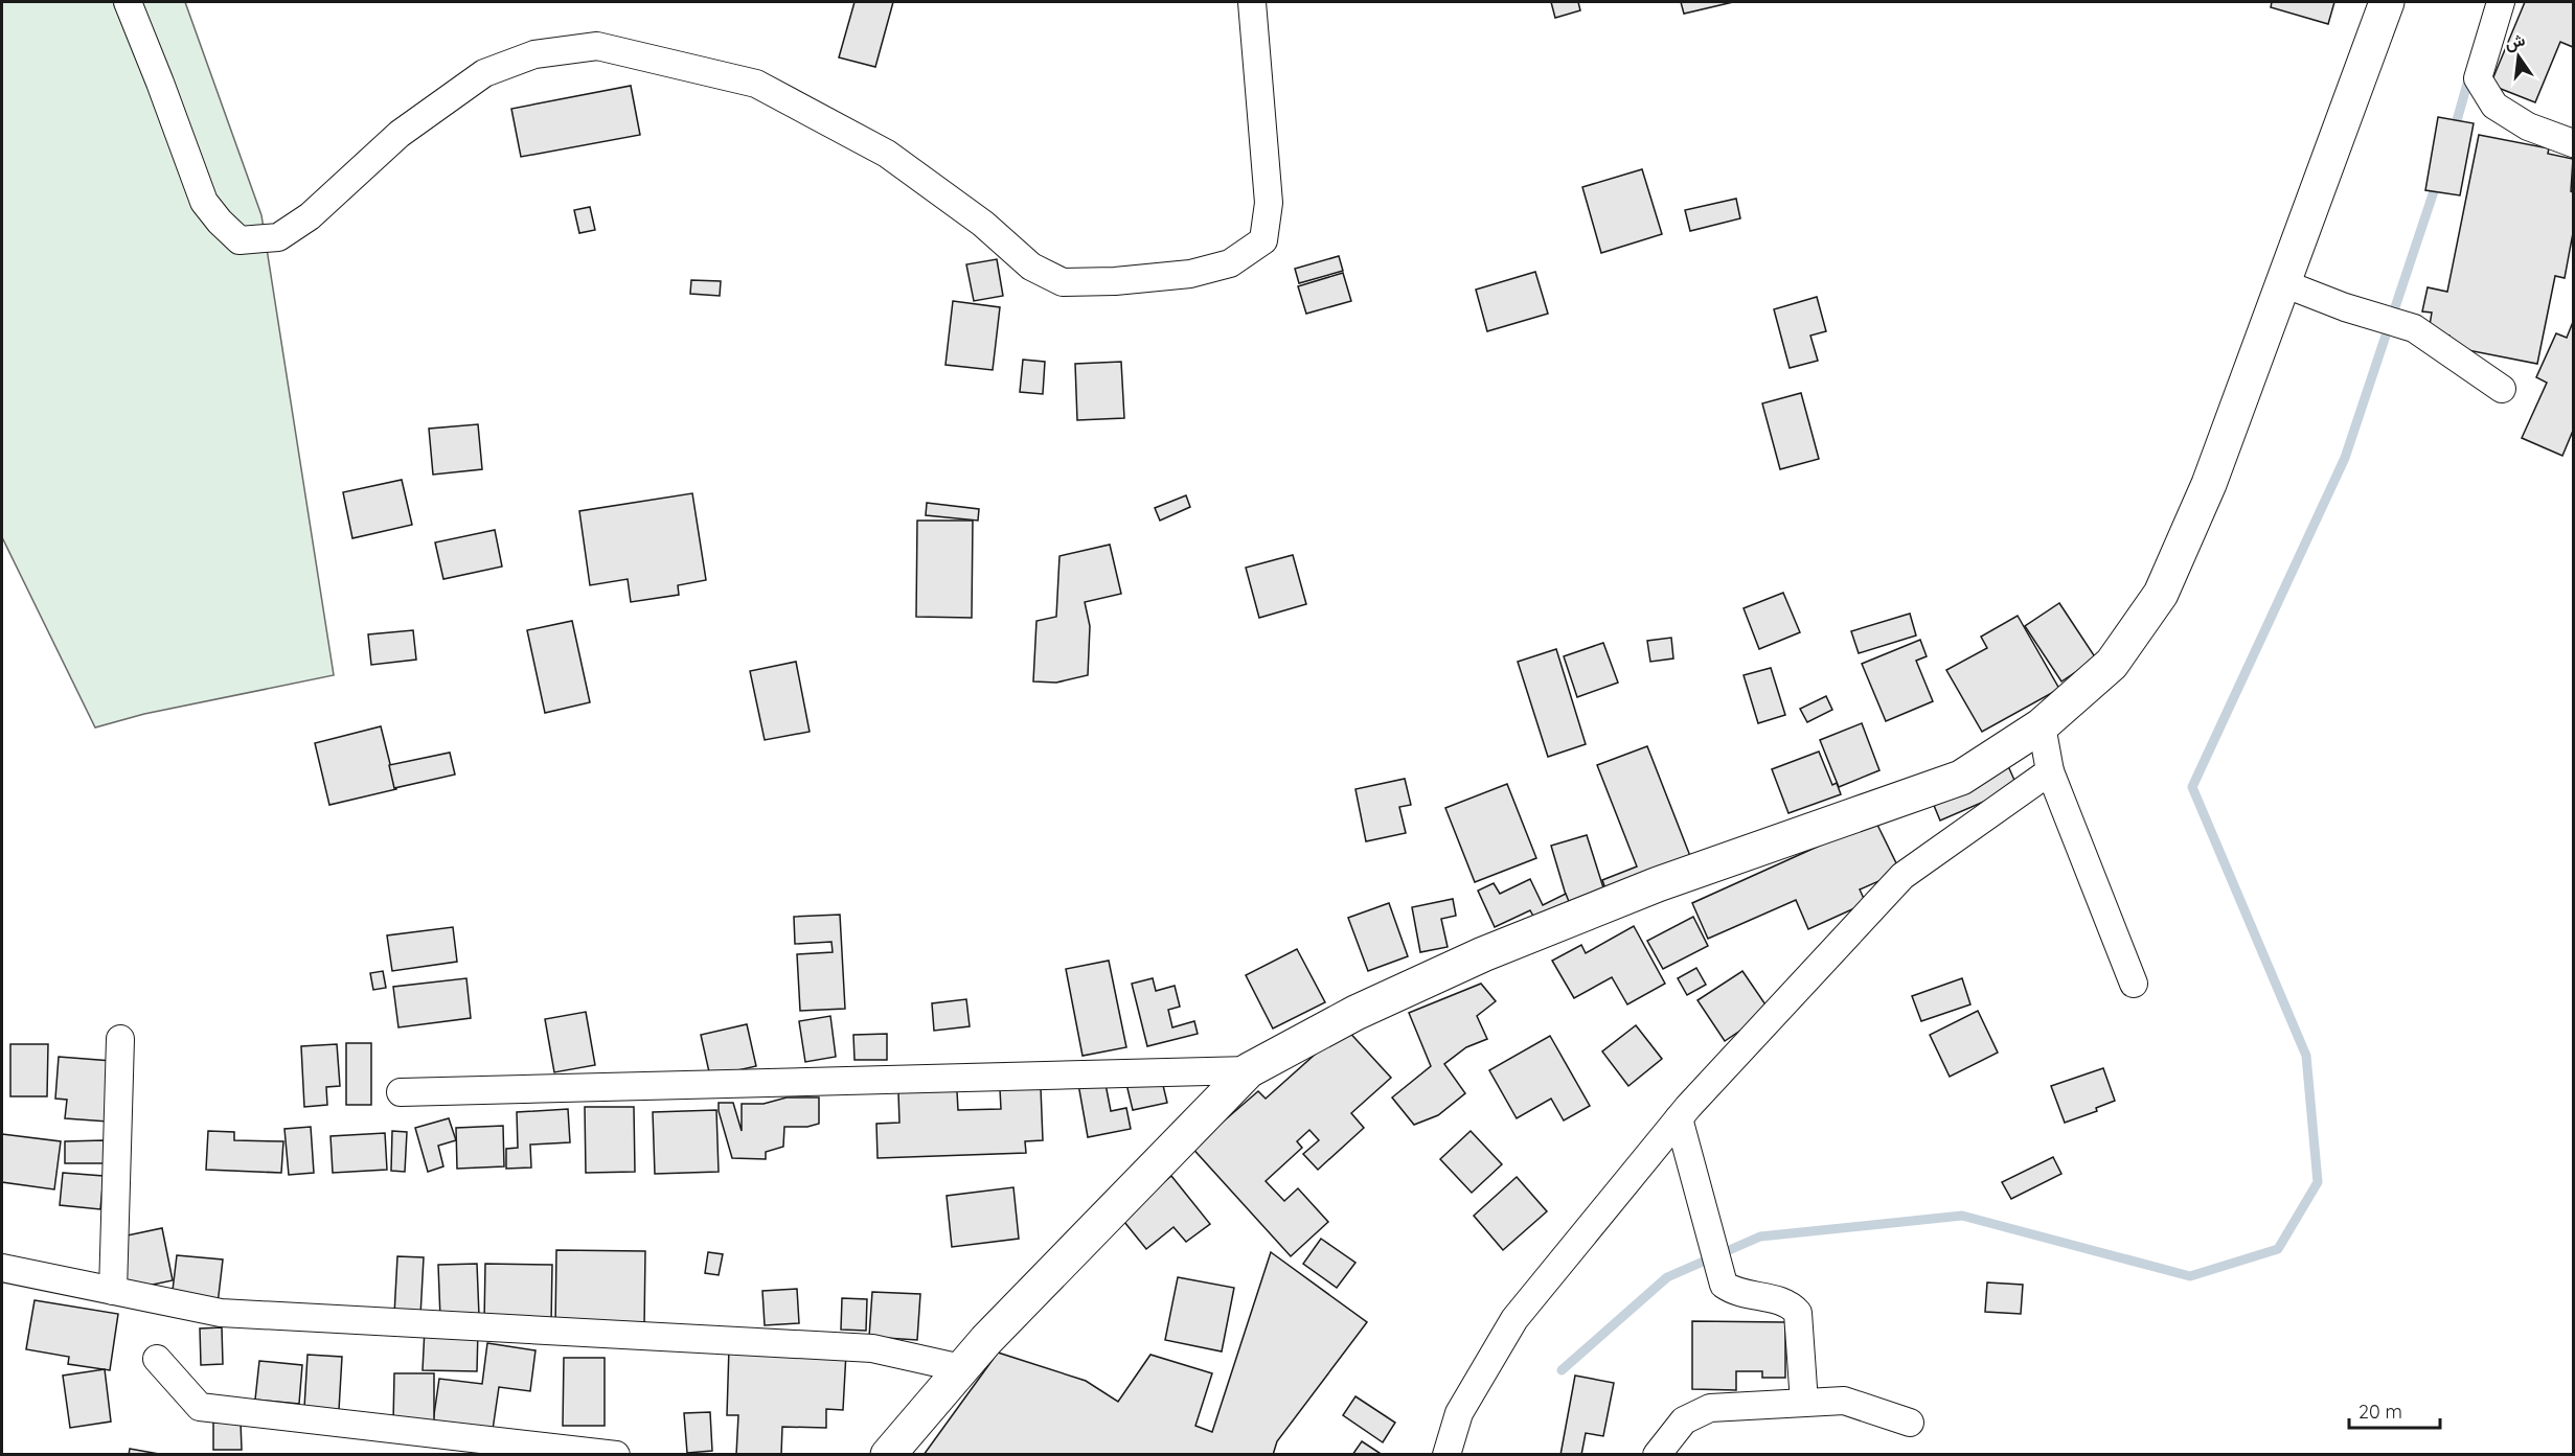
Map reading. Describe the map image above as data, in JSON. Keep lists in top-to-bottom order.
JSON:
{
  "scale_bar": "20 m",
  "north": "top"
}
